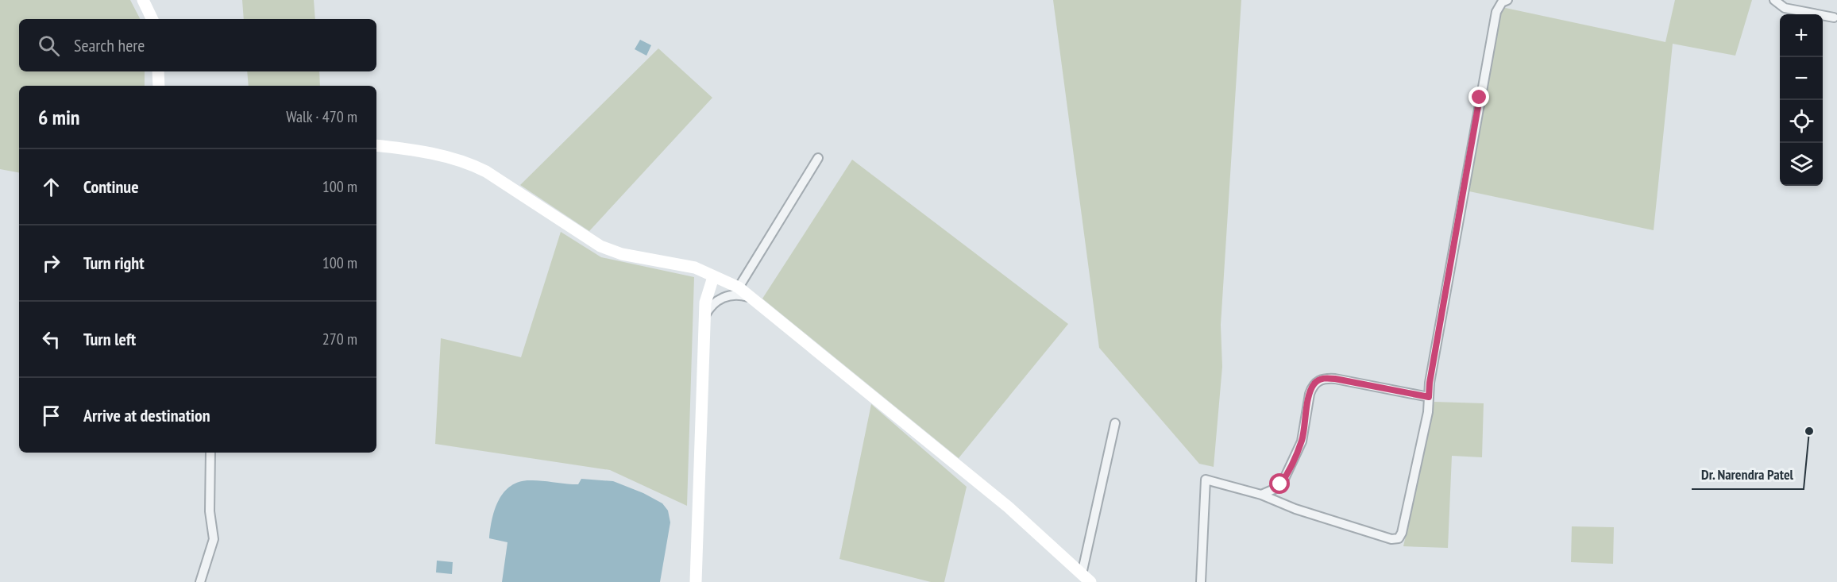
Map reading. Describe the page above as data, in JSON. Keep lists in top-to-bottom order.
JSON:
{
  "places": ["Dr. Narendra Patel"],
  "page": {
    "map_buttons": ["+", "−"],
    "search": "Search here",
    "heading": ["6 min", "Walk · 470 m"],
    "list": [
      ["Continue", "100 m"],
      ["Turn right", "100 m"],
      ["Turn left", "270 m"],
      "Arrive at destination"
    ]
  }
}
